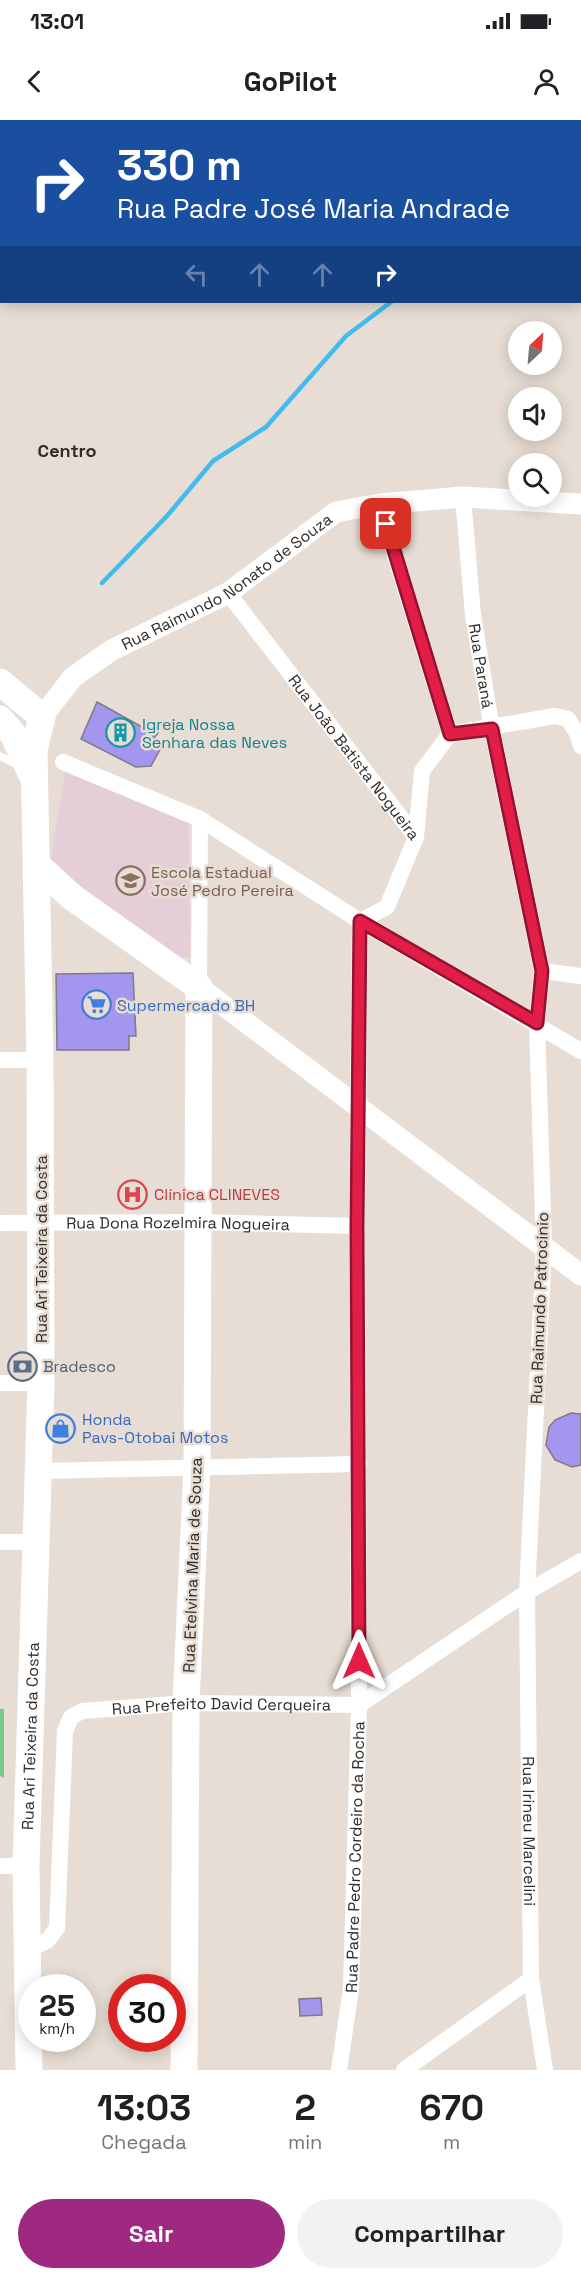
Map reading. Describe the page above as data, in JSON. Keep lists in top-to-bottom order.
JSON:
{
  "streets": {
    "highway": ["Rua Ari Teixeira da Costa", "Rua Etelvina Maria de Souza"],
    "street": [
      "Rua Raimundo Nonato de Souza",
      "Rua Paraná",
      "Rua João Batista Nogueira",
      "Rua Dona Rozelmira Nogueira",
      "Rua Raimundo Patrocinio",
      "Rua Prefeito David Cerqueira",
      "Rua Irineu Marcelini",
      "Rua Padre Pedro Cordeiro da Rocha"
    ]
  },
  "crossings": [
    ["Rua Raimundo Nonato de Souza", "Rua Paraná"],
    ["Rua Raimundo Nonato de Souza", "Rua João Batista Nogueira"],
    ["Rua Raimundo Nonato de Souza", "Rua Ari Teixeira da Costa"],
    ["Rua Paraná", "Rua Raimundo Patrocinio"],
    ["Rua João Batista Nogueira", "Rua Padre Pedro Cordeiro da Rocha"],
    ["Rua Dona Rozelmira Nogueira", "Rua Ari Teixeira da Costa"],
    ["Rua Dona Rozelmira Nogueira", "Rua Etelvina Maria de Souza"],
    ["Rua Dona Rozelmira Nogueira", "Rua Padre Pedro Cordeiro da Rocha"],
    ["Rua Ari Teixeira da Costa", "Rua Prefeito David Cerqueira"],
    ["Rua Raimundo Patrocinio", "Rua Irineu Marcelini"],
    ["Rua Etelvina Maria de Souza", "Rua Prefeito David Cerqueira"],
    ["Rua Prefeito David Cerqueira", "Rua Padre Pedro Cordeiro da Rocha"]
  ],
  "districts": ["Centro"],
  "places": {
    "building": ["Igreja Nossa Senhara das Neves"],
    "school or university": ["Escola Estadual José Pedro Pereira"],
    "supermarket": ["Supermercado BH"],
    "hospital": ["Clínica CLINEVES"],
    "bank": ["Bradesco"],
    "shop": ["Honda Pavs-Otobai Motos"]
  },
  "north": "top right",
  "page": {
    "status": "13:01",
    "header": "GoPilot",
    "turn": ["330 m", "Rua Padre José Maria Andrade"],
    "speed": "25 km/h",
    "limit": "30",
    "eta": [
      "13:03",
      "Chegada",
      "2",
      "min",
      "670",
      "m"
    ],
    "buttons": ["Sair", "Compartilhar"]
  }
}
